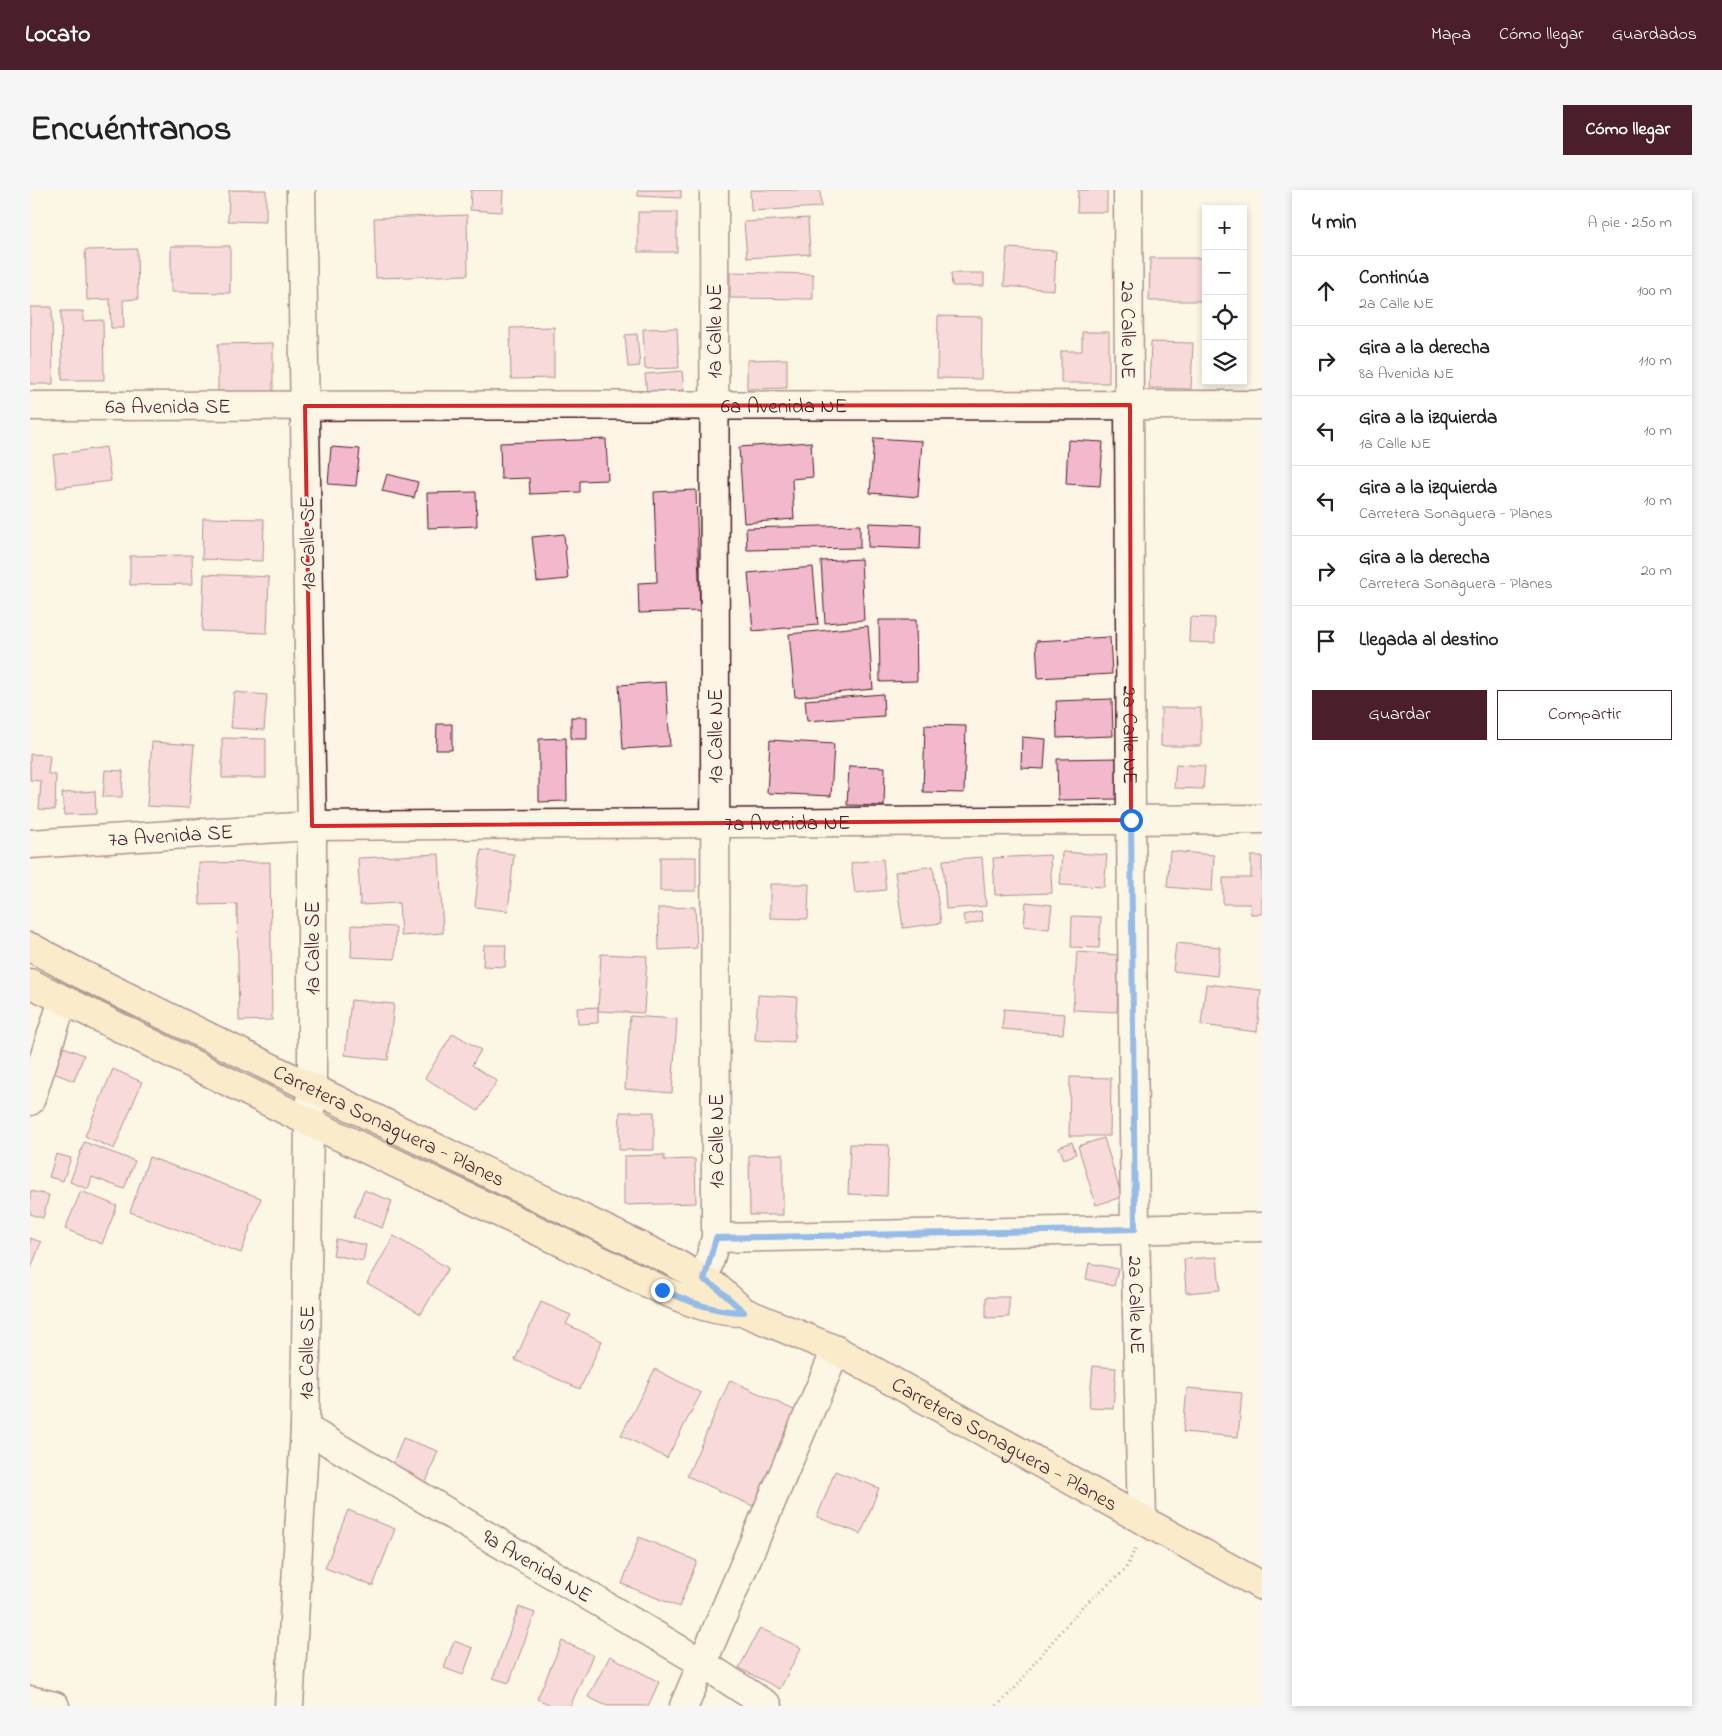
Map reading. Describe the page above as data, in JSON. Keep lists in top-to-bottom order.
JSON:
{
  "streets": {
    "main road": ["Carretera Sonaguera - Planes"],
    "street": [
      "2a Calle NE",
      "1a Calle NE",
      "6a Avenida SE",
      "6a Avenida NE",
      "1a Calle SE",
      "7a Avenida NE",
      "7a Avenida SE",
      "9a Avenida NE"
    ]
  },
  "crossings": [
    ["2a Calle NE", "6a Avenida NE"],
    ["2a Calle NE", "7a Avenida NE"],
    ["2a Calle NE", "Carretera Sonaguera - Planes"],
    ["1a Calle NE", "6a Avenida NE"],
    ["1a Calle NE", "7a Avenida NE"],
    ["1a Calle NE", "Carretera Sonaguera - Planes"],
    ["6a Avenida SE", "6a Avenida NE"],
    ["6a Avenida SE", "1a Calle SE"],
    ["6a Avenida NE", "1a Calle SE"],
    ["1a Calle SE", "7a Avenida NE"],
    ["1a Calle SE", "7a Avenida SE"],
    ["1a Calle SE", "Carretera Sonaguera - Planes"],
    ["1a Calle SE", "9a Avenida NE"],
    ["7a Avenida NE", "7a Avenida SE"]
  ],
  "page": {
    "header": "Locato",
    "nav": ["Mapa", "Cómo llegar", "Guardados"],
    "title": "Encuéntranos",
    "buttons": [
      "Cómo llegar",
      ["Guardar", "Compartir"]
    ],
    "heading": ["4 min", "A pie · 250 m"],
    "map_buttons": ["+", "−"],
    "list": [
      ["Continúa", "2a Calle NE", "100 m"],
      ["Gira a la derecha", "8a Avenida NE", "110 m"],
      ["Gira a la izquierda", "1a Calle NE", "10 m"],
      ["Gira a la izquierda", "Carretera Sonaguera - Planes", "10 m"],
      ["Gira a la derecha", "Carretera Sonaguera - Planes", "20 m"],
      "Llegada al destino"
    ]
  }
}
